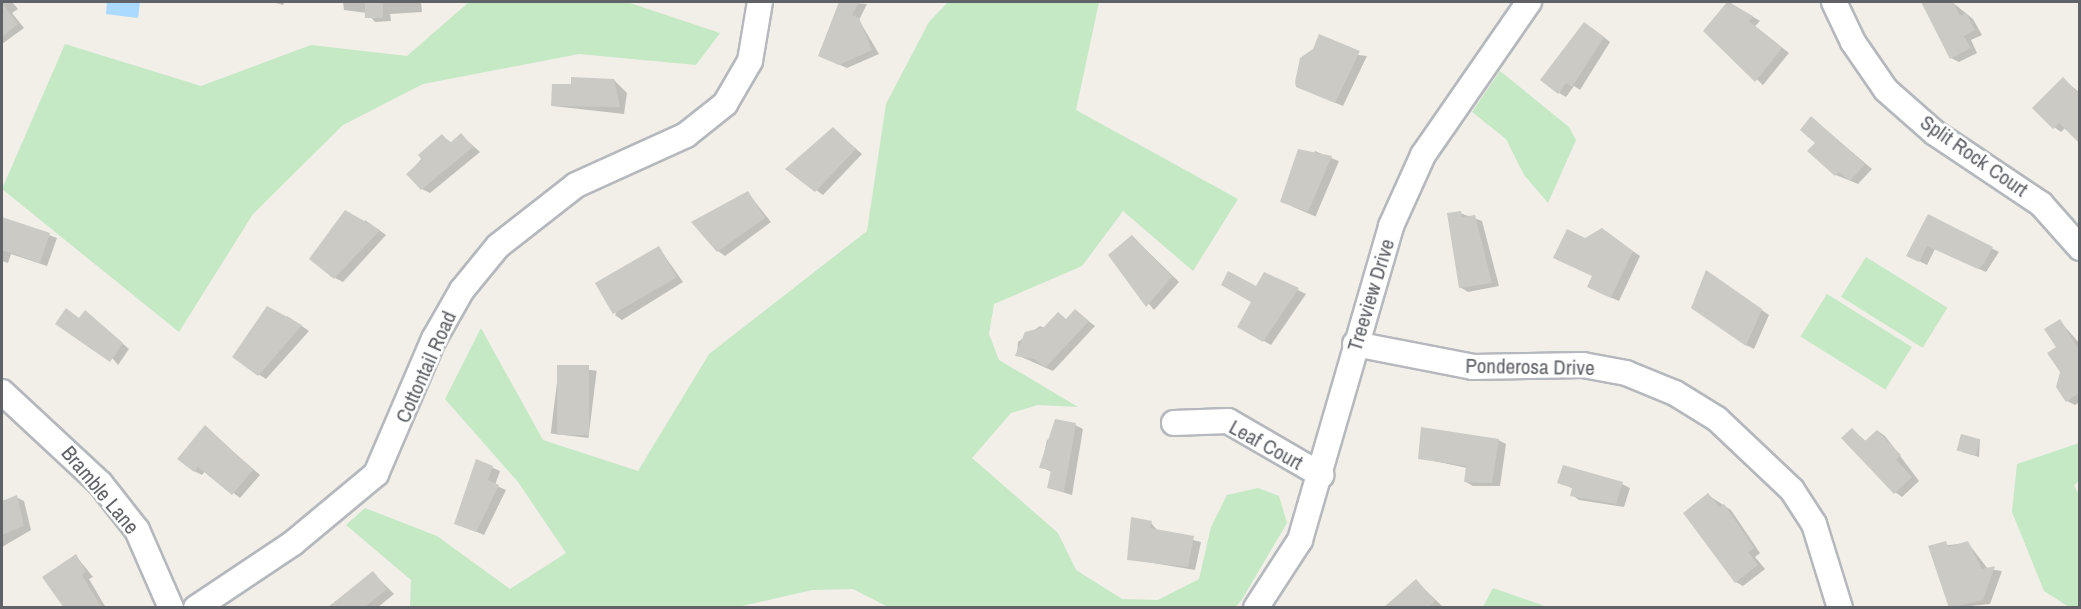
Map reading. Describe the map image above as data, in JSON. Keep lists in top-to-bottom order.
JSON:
{
  "streets": {
    "street": [
      "Split Rock Court",
      "Treeview Drive",
      "Cottontail Road",
      "Ponderosa Drive",
      "Leaf Court",
      "Bramble Lane"
    ]
  },
  "crossings": [
    ["Treeview Drive", "Ponderosa Drive"],
    ["Treeview Drive", "Leaf Court"]
  ]
}
